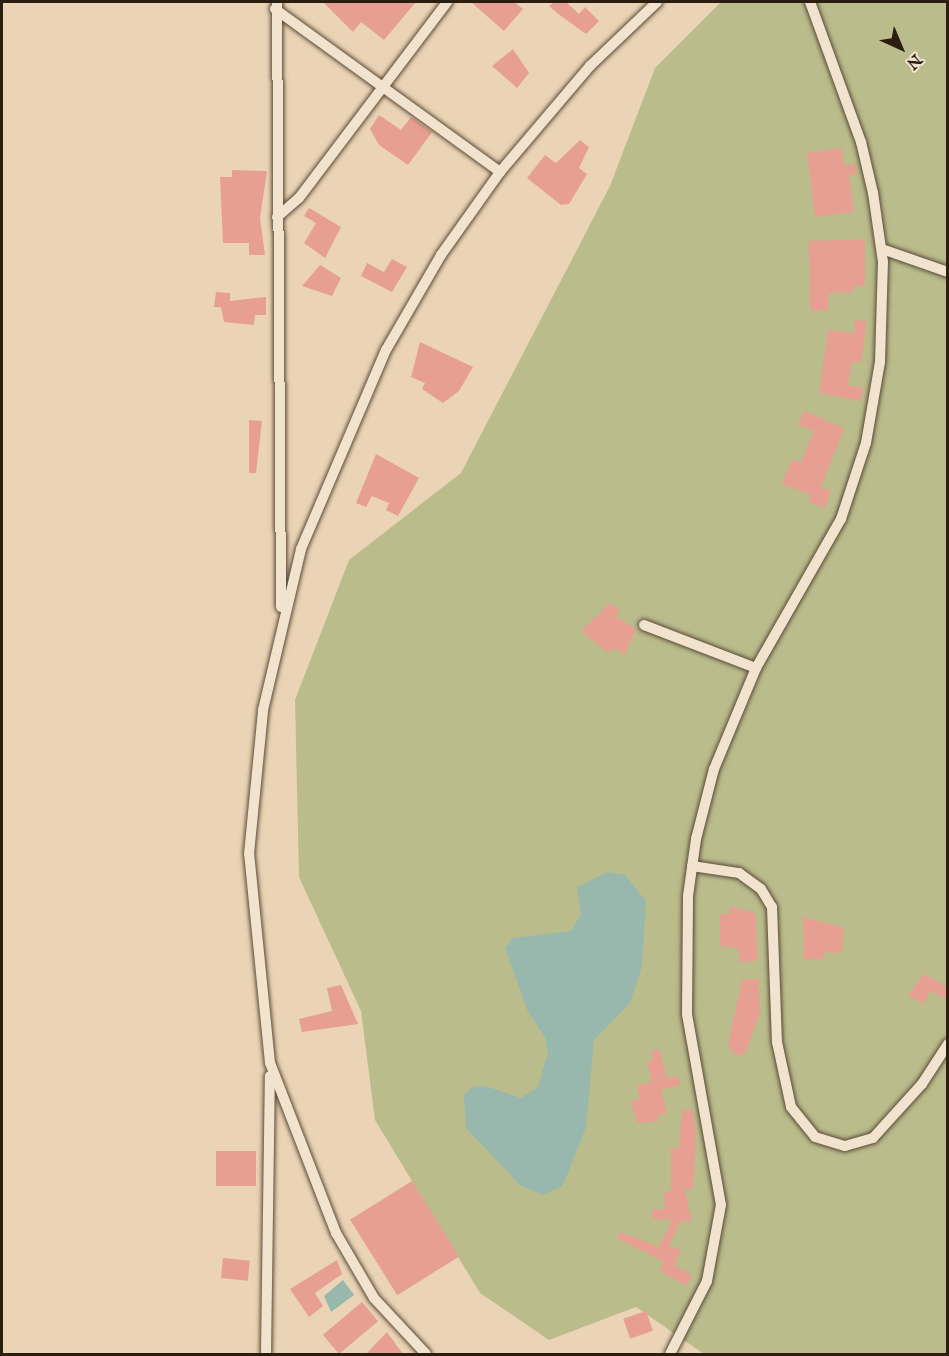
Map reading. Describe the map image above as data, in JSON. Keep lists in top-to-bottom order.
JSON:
{
  "north": "bottom right"
}
